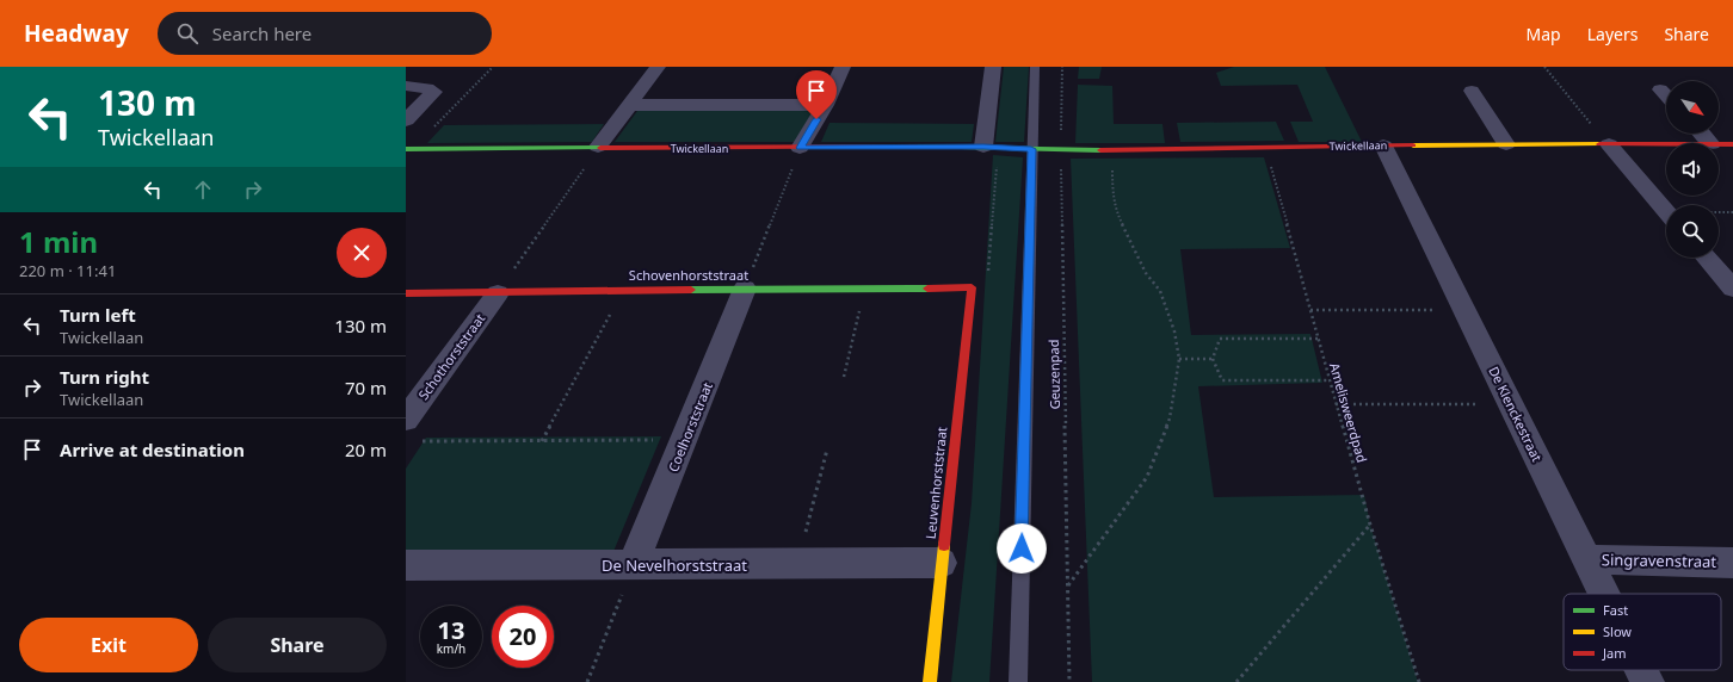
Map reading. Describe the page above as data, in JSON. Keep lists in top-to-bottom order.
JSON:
{
  "streets": {
    "street": [
      "Twickellaan",
      "Schovenhorststraat",
      "Schothorststraat",
      "De Klenckestraat",
      "Coelhorststraat",
      "Leuvenhorststraat",
      "Singravenstraat",
      "De Nevelhorststraat"
    ],
    "path": ["Geuzenpad", "Amelisweerdpad"]
  },
  "crossings": [
    ["Twickellaan", "Geuzenpad"],
    ["Twickellaan", "Amelisweerdpad"],
    ["Twickellaan", "De Klenckestraat"],
    ["Schovenhorststraat", "Schothorststraat"],
    ["Schovenhorststraat", "Coelhorststraat"],
    ["Schovenhorststraat", "Leuvenhorststraat"],
    ["De Klenckestraat", "Singravenstraat"],
    ["Coelhorststraat", "De Nevelhorststraat"],
    ["Leuvenhorststraat", "De Nevelhorststraat"]
  ],
  "legend": ["Fast", "Slow", "Jam"],
  "north": "bottom right",
  "page": {
    "header": "Headway",
    "search": "Search here",
    "nav": ["Map", "Layers", "Share"],
    "turn": ["130 m", "Twickellaan"],
    "heading": ["1 min", "220 m · 11:41"],
    "list": [
      {
        "name": "Turn left",
        "note": "Twickellaan",
        "value": "130 m"
      },
      {
        "name": "Turn right",
        "note": "Twickellaan",
        "value": "70 m"
      },
      {
        "name": "Arrive at destination",
        "value": "20 m"
      }
    ],
    "speed": "13 km/h",
    "limit": "20",
    "buttons": ["Exit", "Share"]
  }
}
